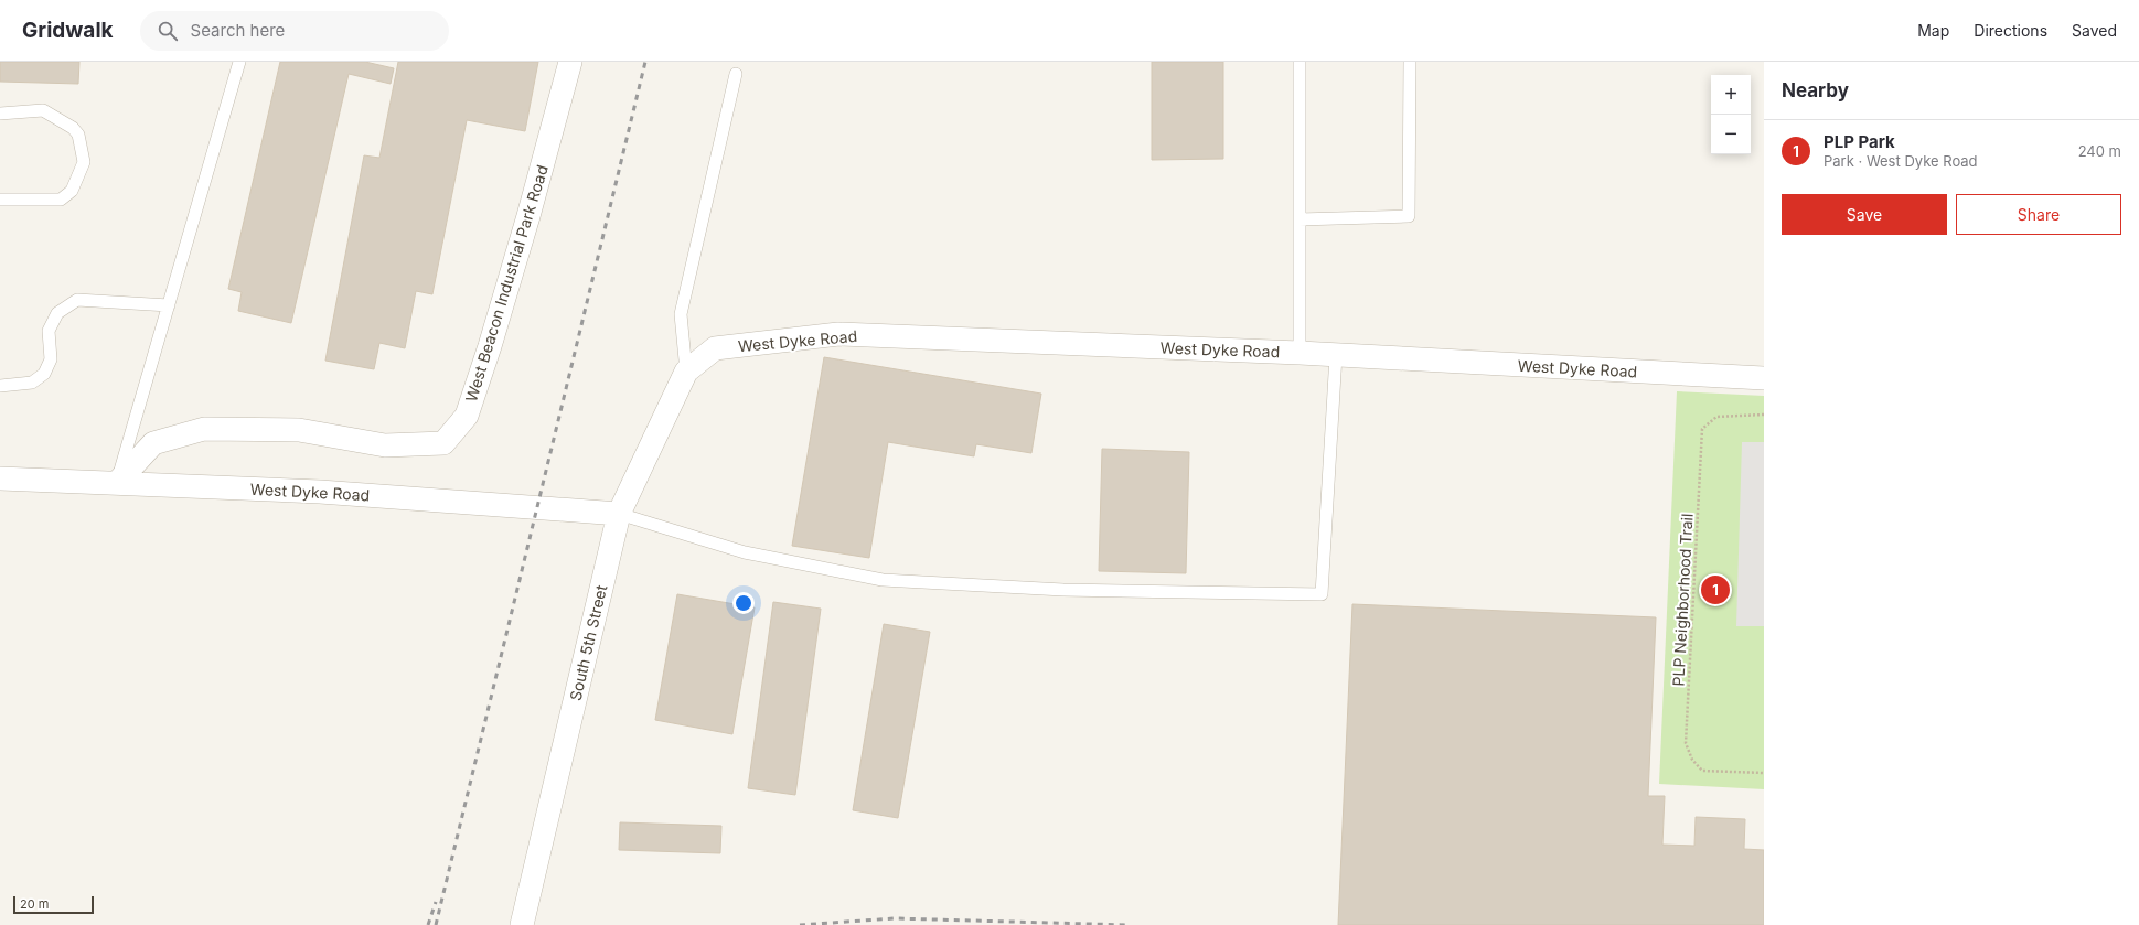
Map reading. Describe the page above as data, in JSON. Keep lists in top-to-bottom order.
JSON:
{
  "streets": {
    "street": ["West Beacon Industrial Park Road", "West Dyke Road", "South 5th Street"],
    "path": ["PLP Neighborhood Trail"]
  },
  "crossings": [
    ["West Beacon Industrial Park Road", "West Dyke Road"],
    ["West Dyke Road", "South 5th Street"]
  ],
  "scale_bar": "20 m",
  "page": {
    "header": "Gridwalk",
    "search": "Search here",
    "nav": ["Map", "Directions", "Saved"],
    "heading": "Nearby",
    "map_buttons": ["+", "−"],
    "list": [
      {
        "mark": "1",
        "name": "PLP Park",
        "note": "Park · West Dyke Road",
        "value": "240 m"
      }
    ],
    "buttons": ["Save", "Share"],
    "pins": "1",
    "scale": "20 m"
  }
}
